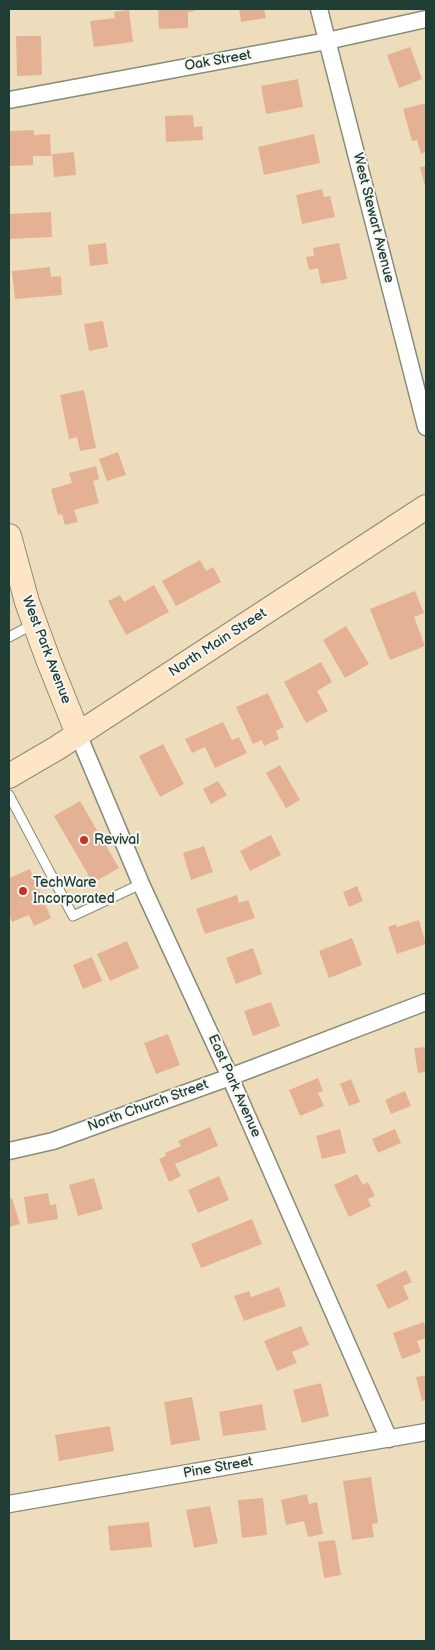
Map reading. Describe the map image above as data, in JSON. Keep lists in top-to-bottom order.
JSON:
{
  "streets": {
    "main road": ["North Main Street", "West Park Avenue"],
    "street": [
      "Oak Street",
      "West Stewart Avenue",
      "East Park Avenue",
      "North Church Street",
      "Pine Street"
    ]
  },
  "crossings": [
    ["Oak Street", "West Stewart Avenue"],
    ["North Main Street", "West Park Avenue"],
    ["North Main Street", "East Park Avenue"],
    ["West Park Avenue", "East Park Avenue"],
    ["East Park Avenue", "North Church Street"],
    ["East Park Avenue", "Pine Street"]
  ],
  "places": ["Revival", "TechWare Incorporated"]
}
